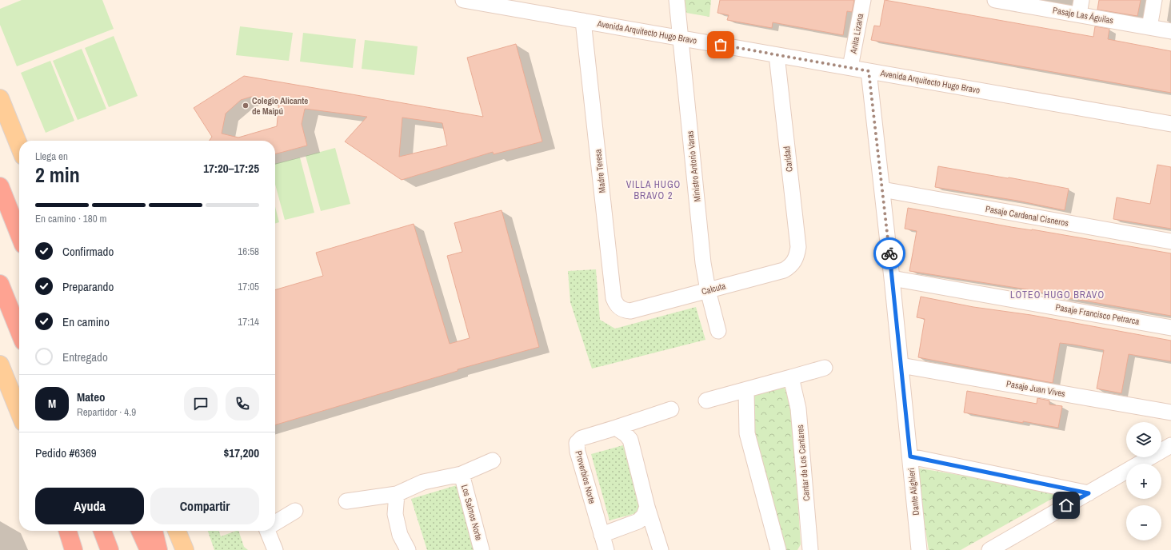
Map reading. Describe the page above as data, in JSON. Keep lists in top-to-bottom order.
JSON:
{
  "streets": {
    "street": [
      "Pasaje Las Águilas",
      "Avenida Arquitecto Hugo Bravo",
      "Anita Lizana",
      "Caridad",
      "Ministro Antorio Varas",
      "Madre Teresa",
      "Pasaje Cardenal Cisneros",
      "Calcuta",
      "Pasaje Francisco Petrarca",
      "Pasaje Juan Vives",
      "Cantar de Los Cantares",
      "Proverbios Norte",
      "Dante Alighieri",
      "Los Salmos Norte"
    ]
  },
  "crossings": [
    ["Avenida Arquitecto Hugo Bravo", "Anita Lizana"],
    ["Avenida Arquitecto Hugo Bravo", "Caridad"],
    ["Avenida Arquitecto Hugo Bravo", "Ministro Antorio Varas"],
    ["Avenida Arquitecto Hugo Bravo", "Madre Teresa"],
    ["Avenida Arquitecto Hugo Bravo", "Dante Alighieri"],
    ["Caridad", "Calcuta"],
    ["Ministro Antorio Varas", "Calcuta"],
    ["Madre Teresa", "Calcuta"],
    ["Pasaje Cardenal Cisneros", "Dante Alighieri"],
    ["Pasaje Francisco Petrarca", "Dante Alighieri"],
    ["Pasaje Juan Vives", "Dante Alighieri"]
  ],
  "districts": ["VILLA HUGO BRAVO 2", "LOTEO HUGO BRAVO"],
  "places": ["Colegio Alicante de Maipú"],
  "page": {
    "heading": ["2 min", "Llega en", "17:20–17:25"],
    "panel": [
      "Mateo",
      "Repartidor · 4.9",
      "Pedido #6369",
      "$17,200"
    ],
    "bar": "En camino · 180 m",
    "list": [
      ["Confirmado", "16:58"],
      ["Preparando", "17:05"],
      ["En camino", "17:14"],
      "Entregado"
    ],
    "round": "M",
    "map_buttons": ["+", "−"],
    "buttons": ["Ayuda", "Compartir"]
  }
}
